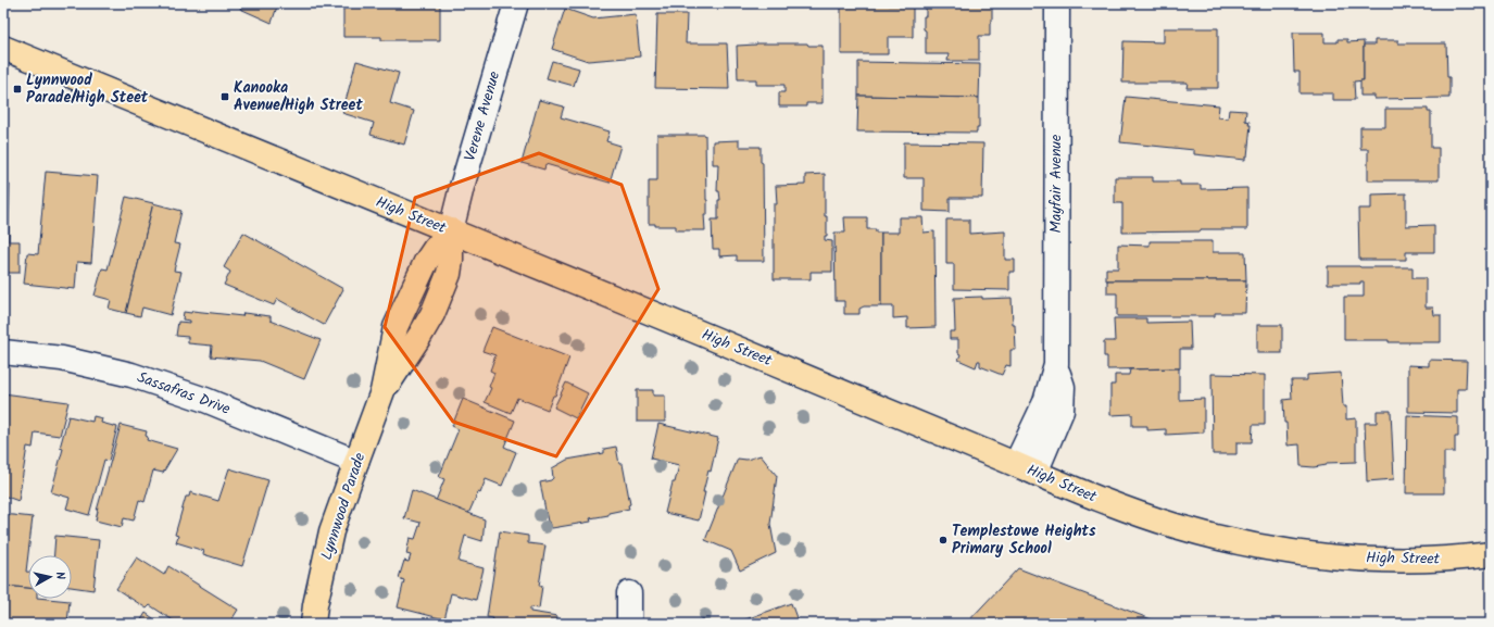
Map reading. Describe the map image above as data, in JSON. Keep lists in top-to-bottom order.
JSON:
{
  "streets": {
    "main road": ["High Street", "Lynnwood Parade"],
    "street": ["Verene Avenue", "Mayfair Avenue", "Sassafras Drive"]
  },
  "crossings": [
    ["Verene Avenue", "High Street"],
    ["Verene Avenue", "Lynnwood Parade"],
    ["Mayfair Avenue", "High Street"],
    ["High Street", "Lynnwood Parade"],
    ["Sassafras Drive", "Lynnwood Parade"]
  ],
  "places": {
    "transit": ["Lynnwood Parade/High Steet", "Kanooka Avenue/High Street"],
    "other": ["Templestowe Heights Primary School"]
  },
  "north": "right"
}
